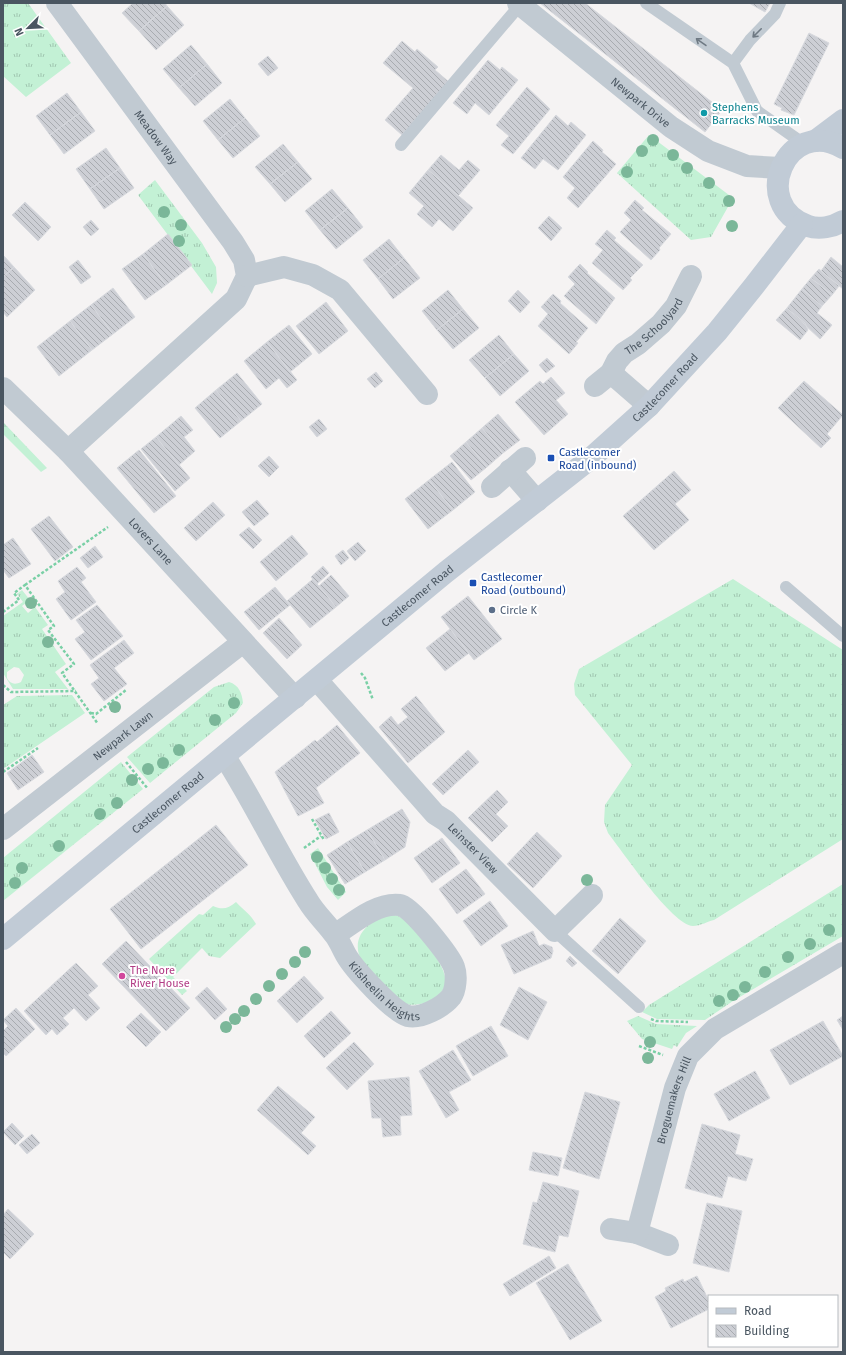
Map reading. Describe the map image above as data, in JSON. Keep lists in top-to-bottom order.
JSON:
{
  "streets": {
    "main road": ["Castlecomer Road"],
    "street": [
      "Newpark Drive",
      "Meadow Way",
      "The Schoolyard",
      "Lovers Lane",
      "Newpark Lawn",
      "Leinster View",
      "Kilsheelin Heights",
      "Broguemakers Hill"
    ]
  },
  "crossings": [
    ["The Schoolyard", "Castlecomer Road"],
    ["Castlecomer Road", "Lovers Lane"],
    ["Castlecomer Road", "Leinster View"],
    ["Lovers Lane", "Newpark Lawn"]
  ],
  "places": {
    "other": ["Stephens Barracks Museum", "Circle K", "The Nore River House"],
    "transit": ["Castlecomer Road (inbound)", "Castlecomer Road (outbound)"]
  },
  "legend": ["Road", "Building"],
  "north": "bottom left"
}
